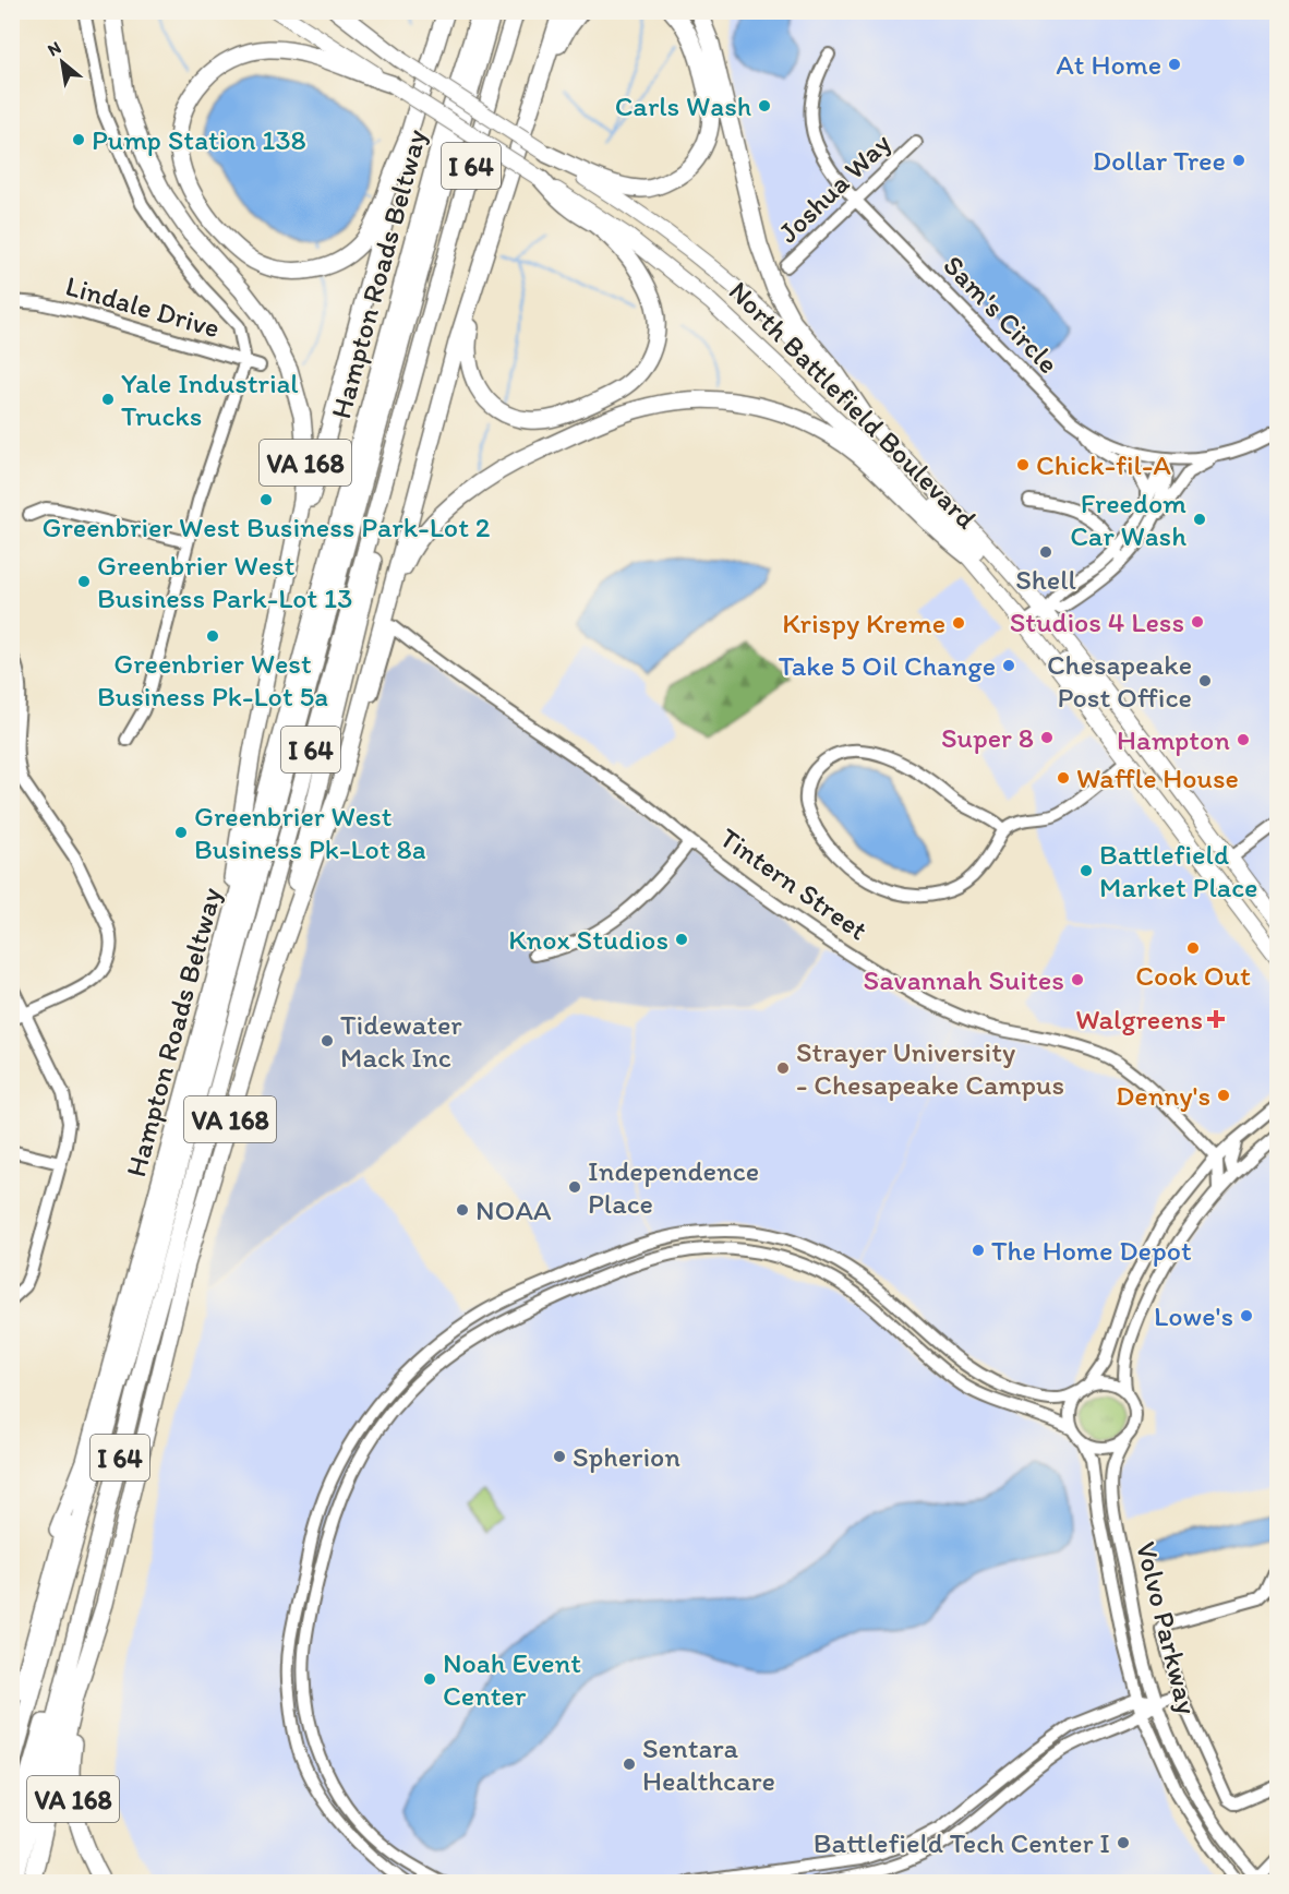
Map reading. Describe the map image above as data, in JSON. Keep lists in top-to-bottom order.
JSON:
{
  "streets": {
    "highway": ["I 64", "Hampton Roads Beltway", "VA 168"],
    "main road": ["North Battlefield Boulevard"],
    "street": [
      "Joshua Way",
      "Lindale Drive",
      "Sam's Circle",
      "Tintern Street",
      "Volvo Parkway"
    ]
  },
  "crossings": [
    ["Joshua Way", "Sam's Circle"],
    ["Hampton Roads Beltway", "VA 168"],
    ["VA 168", "Tintern Street"]
  ],
  "places": {
    "other": [
      "At Home",
      "Carls Wash",
      "Pump Station 138",
      "Dollar Tree",
      "Yale Industrial Trucks",
      "Chick-fil-A",
      "Greenbrier West Business Park-Lot 2",
      "Freedom Car Wash",
      "Shell",
      "Greenbrier West Business Park-Lot 13",
      "Studios 4 Less",
      "Krispy Kreme",
      "Greenbrier West Business Pk-Lot 5a",
      "Take 5 Oil Change",
      "Chesapeake Post Office",
      "Super 8",
      "Hampton",
      "Waffle House",
      "Greenbrier West Business Pk-Lot 8a",
      "Battlefield Market Place",
      "Knox Studios",
      "Cook Out",
      "Savannah Suites",
      "Tidewater Mack Inc",
      "Strayer University - Chesapeake Campus",
      "Denny's",
      "Independence Place",
      "NOAA",
      "The Home Depot",
      "Lowe's",
      "Spherion",
      "Noah Event Center",
      "Sentara Healthcare",
      "Battlefield Tech Center I"
    ],
    "health": ["Walgreens"]
  },
  "north": "top left"
}
